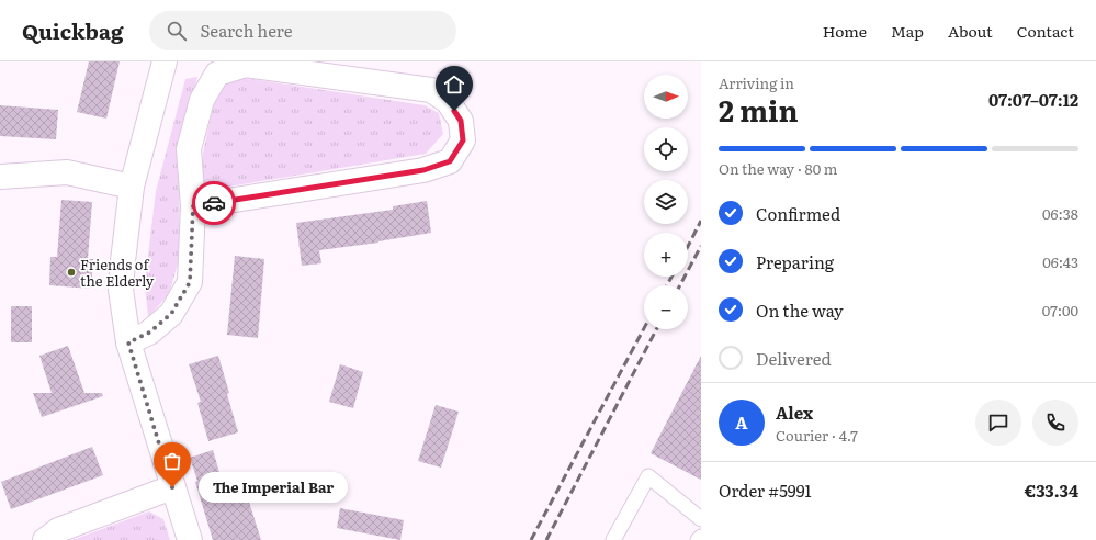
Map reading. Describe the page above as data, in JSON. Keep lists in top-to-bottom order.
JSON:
{
  "places": ["Friends of the Elderly", "The Imperial Bar"],
  "north": "right",
  "page": {
    "header": "Quickbag",
    "search": "Search here",
    "nav": [
      "Home",
      "Map",
      "About",
      "Contact"
    ],
    "heading": ["2 min", "Arriving in", "07:07–07:12"],
    "panel": [
      "Alex",
      "Courier · 4.7",
      "Order #5991",
      "€33.34"
    ],
    "map_buttons": ["+", "−"],
    "bar": "On the way · 80 m",
    "list": [
      ["Confirmed", "06:38"],
      ["Preparing", "06:43"],
      ["On the way", "07:00"],
      "Delivered"
    ],
    "round": "A",
    "bubble": "The Imperial Bar"
  }
}
